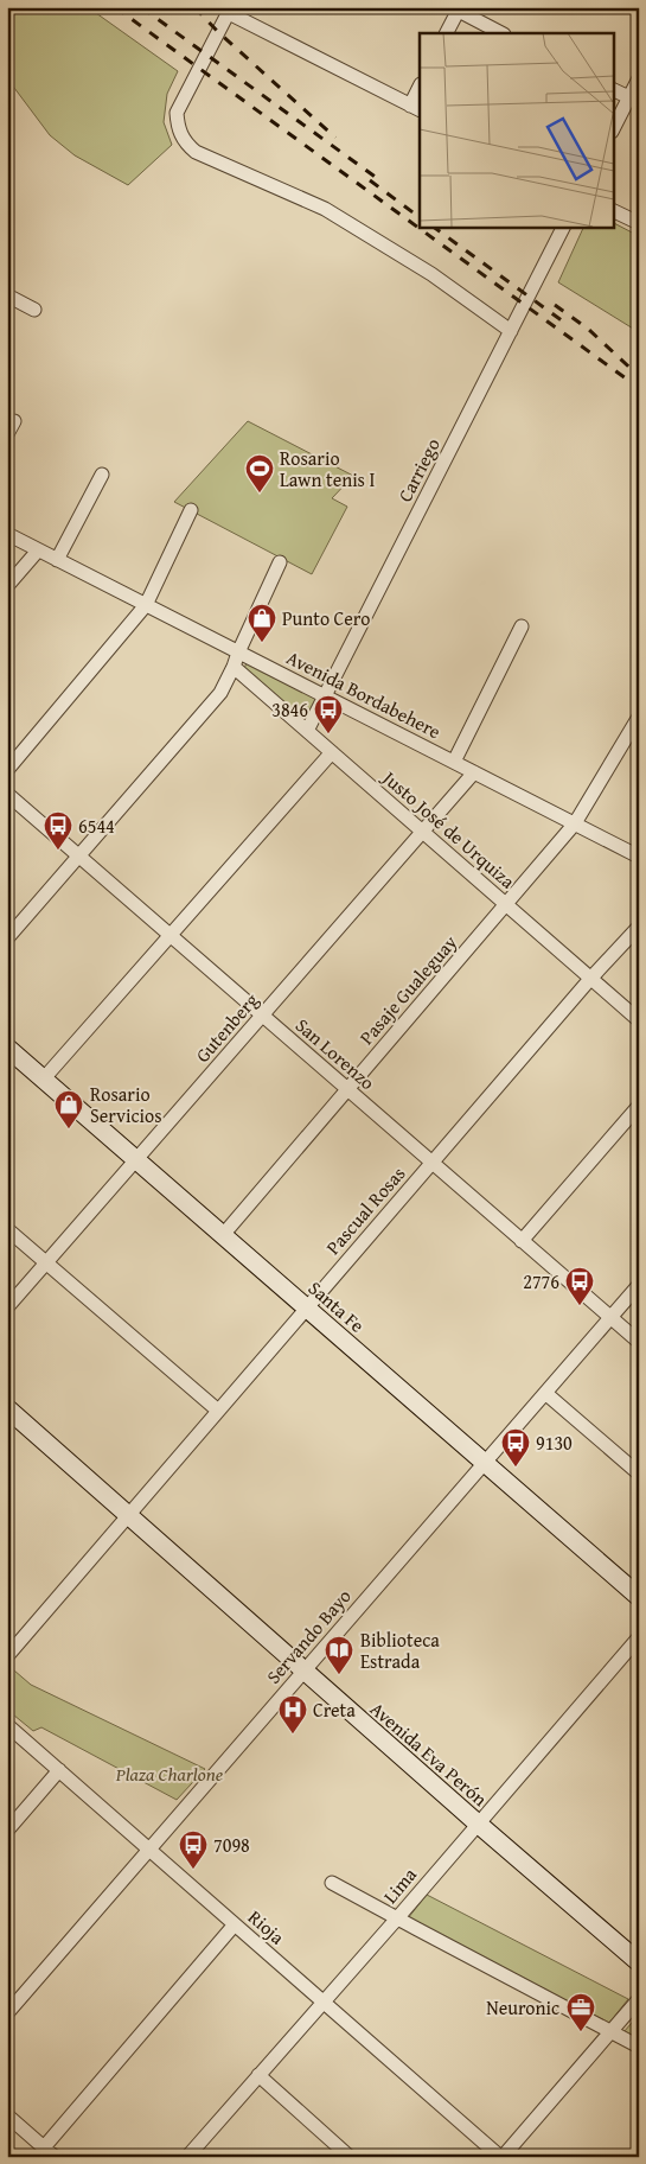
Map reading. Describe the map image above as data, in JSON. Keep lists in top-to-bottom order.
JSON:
{
  "streets": {
    "main road": ["Santa Fe", "Avenida Eva Perón"],
    "street": [
      "Carriego",
      "Avenida Bordabehere",
      "Justo José de Urquiza",
      "Pasaje Gualeguay",
      "Gutenberg",
      "San Lorenzo",
      "Pascual Rosas",
      "Servando Bayo",
      "Lima",
      "Rioja"
    ]
  },
  "crossings": [
    ["Carriego", "Avenida Bordabehere"],
    ["Carriego", "Justo José de Urquiza"],
    ["Avenida Bordabehere", "Pasaje Gualeguay"],
    ["Avenida Bordabehere", "Gutenberg"],
    ["Justo José de Urquiza", "Pasaje Gualeguay"],
    ["Justo José de Urquiza", "Gutenberg"],
    ["Justo José de Urquiza", "Pascual Rosas"],
    ["Pasaje Gualeguay", "San Lorenzo"],
    ["Pasaje Gualeguay", "Santa Fe"],
    ["Gutenberg", "San Lorenzo"],
    ["Gutenberg", "Santa Fe"],
    ["San Lorenzo", "Pascual Rosas"],
    ["San Lorenzo", "Servando Bayo"],
    ["Pascual Rosas", "Santa Fe"],
    ["Pascual Rosas", "Avenida Eva Perón"],
    ["Santa Fe", "Servando Bayo"],
    ["Servando Bayo", "Avenida Eva Perón"],
    ["Servando Bayo", "Rioja"],
    ["Avenida Eva Perón", "Lima"],
    ["Lima", "Rioja"]
  ],
  "parks": ["Plaza Charlone"],
  "places": {
    "sports": ["Rosario Lawn tenis I"],
    "shop": ["Punto Cero", "Rosario Servicios"],
    "bus stop": [
      "3846",
      "6544",
      "2776",
      "9130",
      "7098"
    ],
    "library": ["Biblioteca Estrada"],
    "hospital": ["Creta"],
    "office": ["Neuronic"]
  }
}
